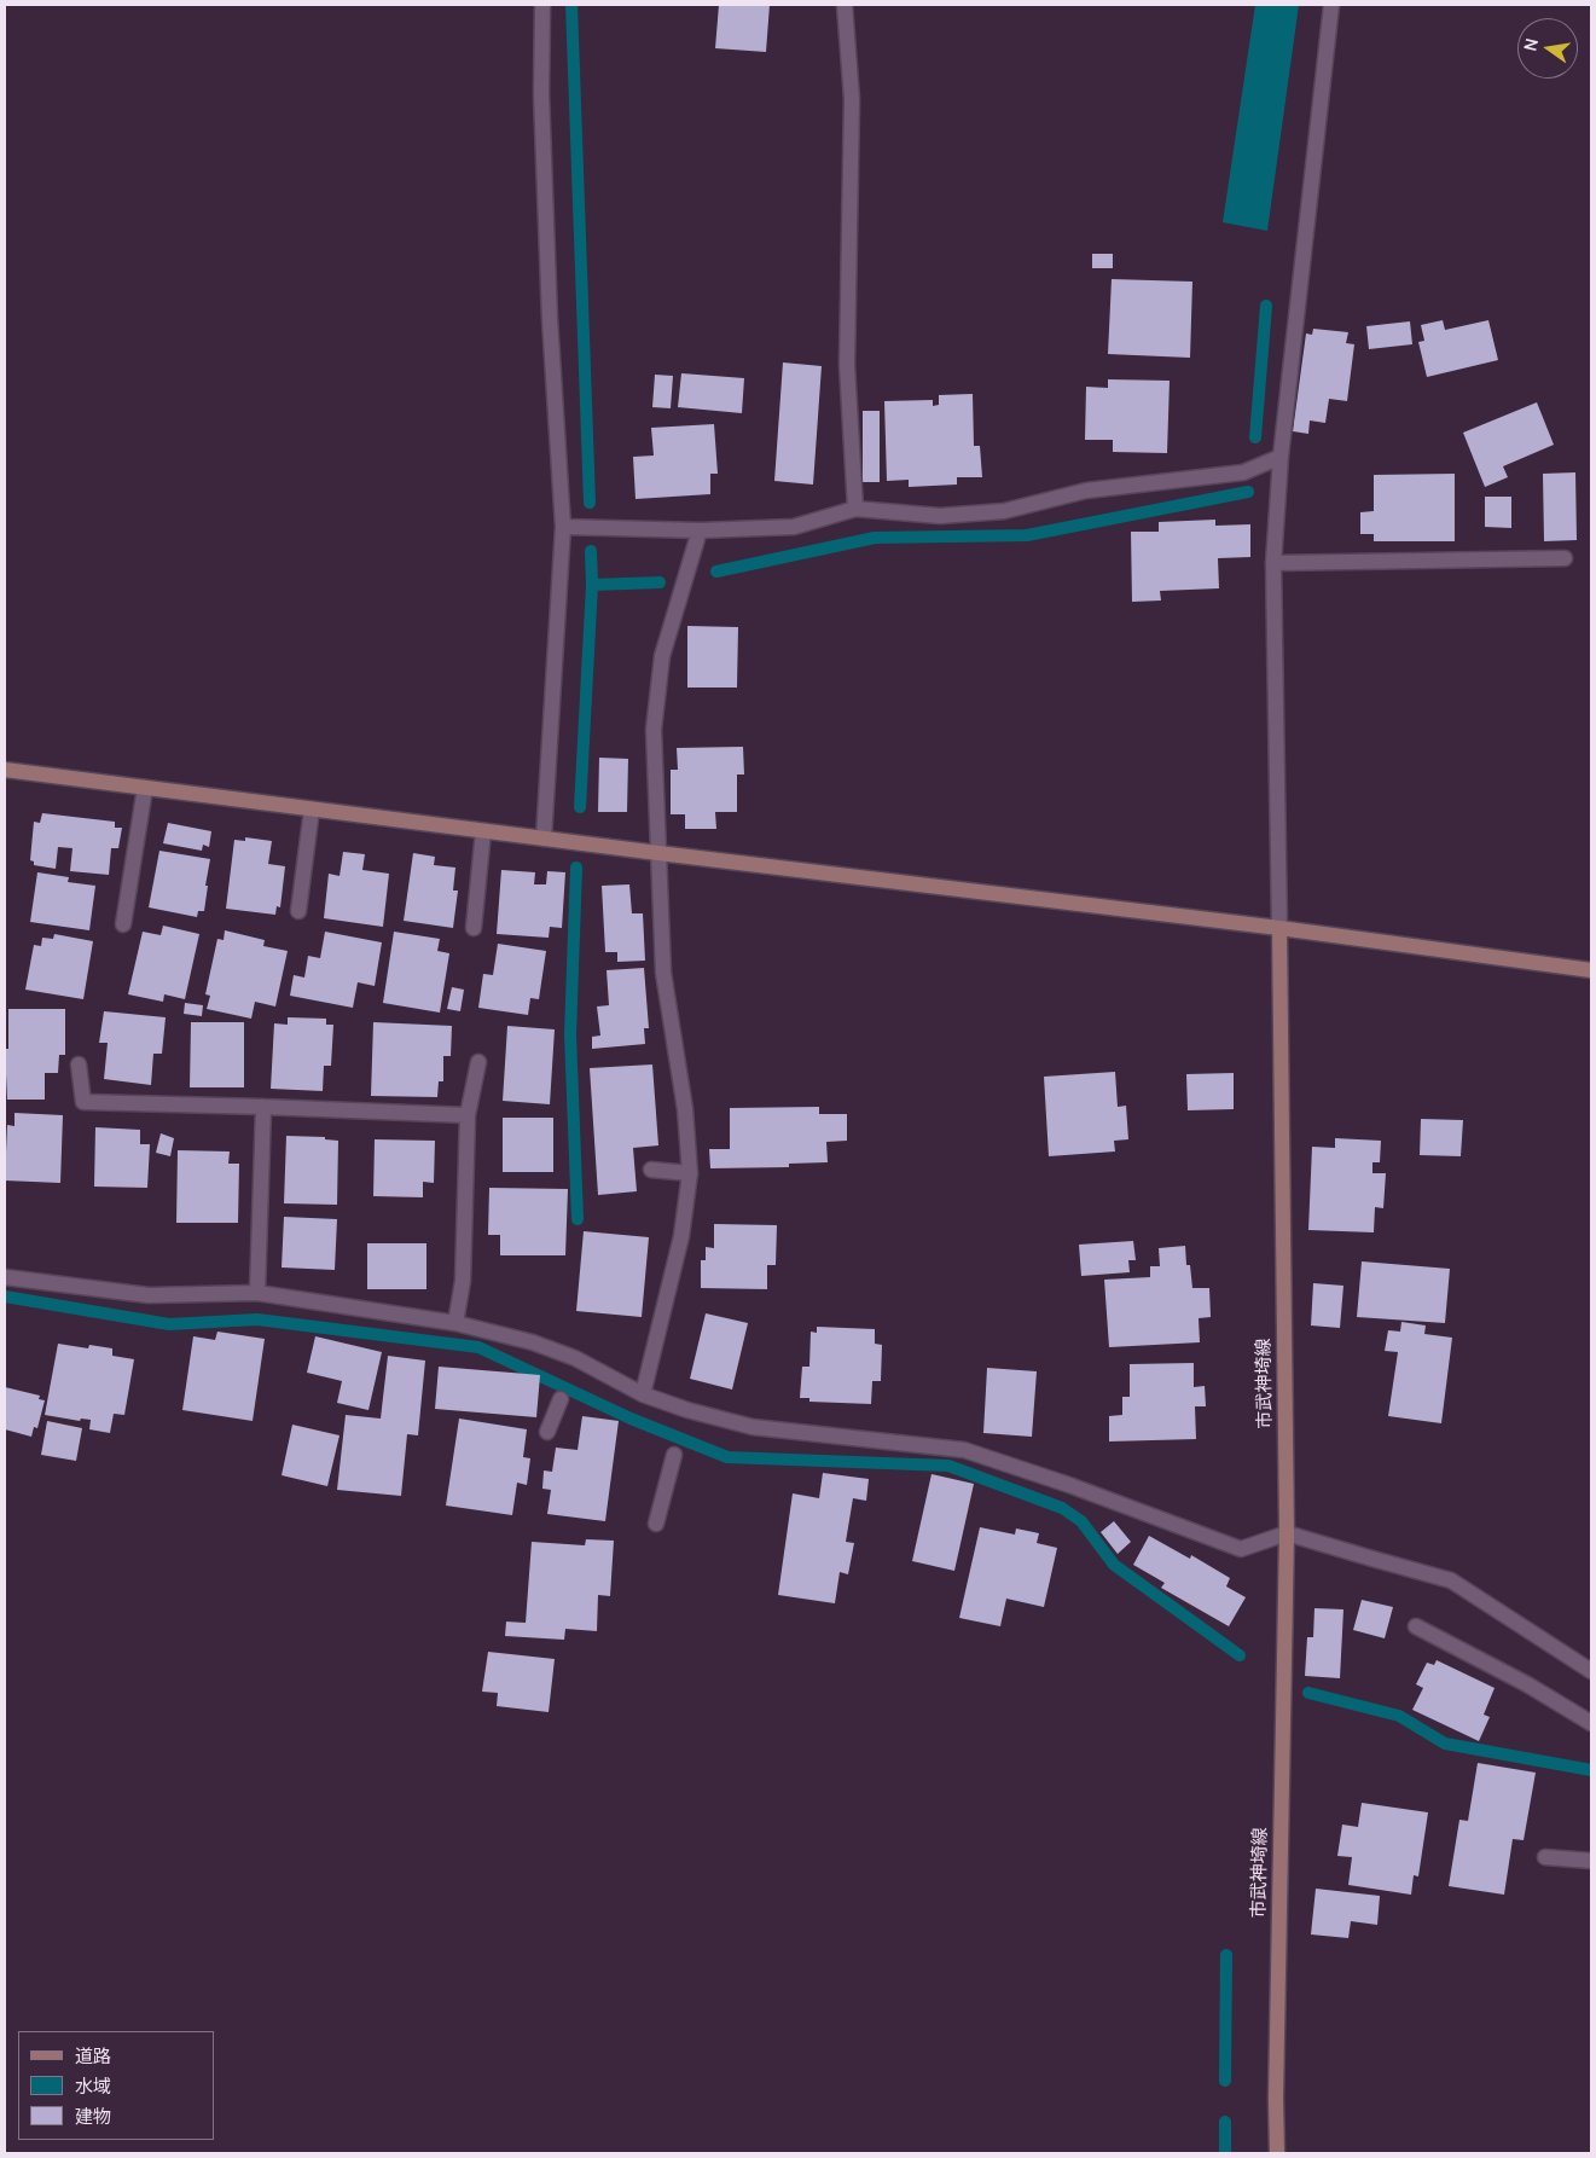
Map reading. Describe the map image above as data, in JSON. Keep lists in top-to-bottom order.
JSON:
{
  "streets": {
    "main road": ["市武神埼線"]
  },
  "legend": ["道路", "水域", "建物"],
  "north": "left"
}
